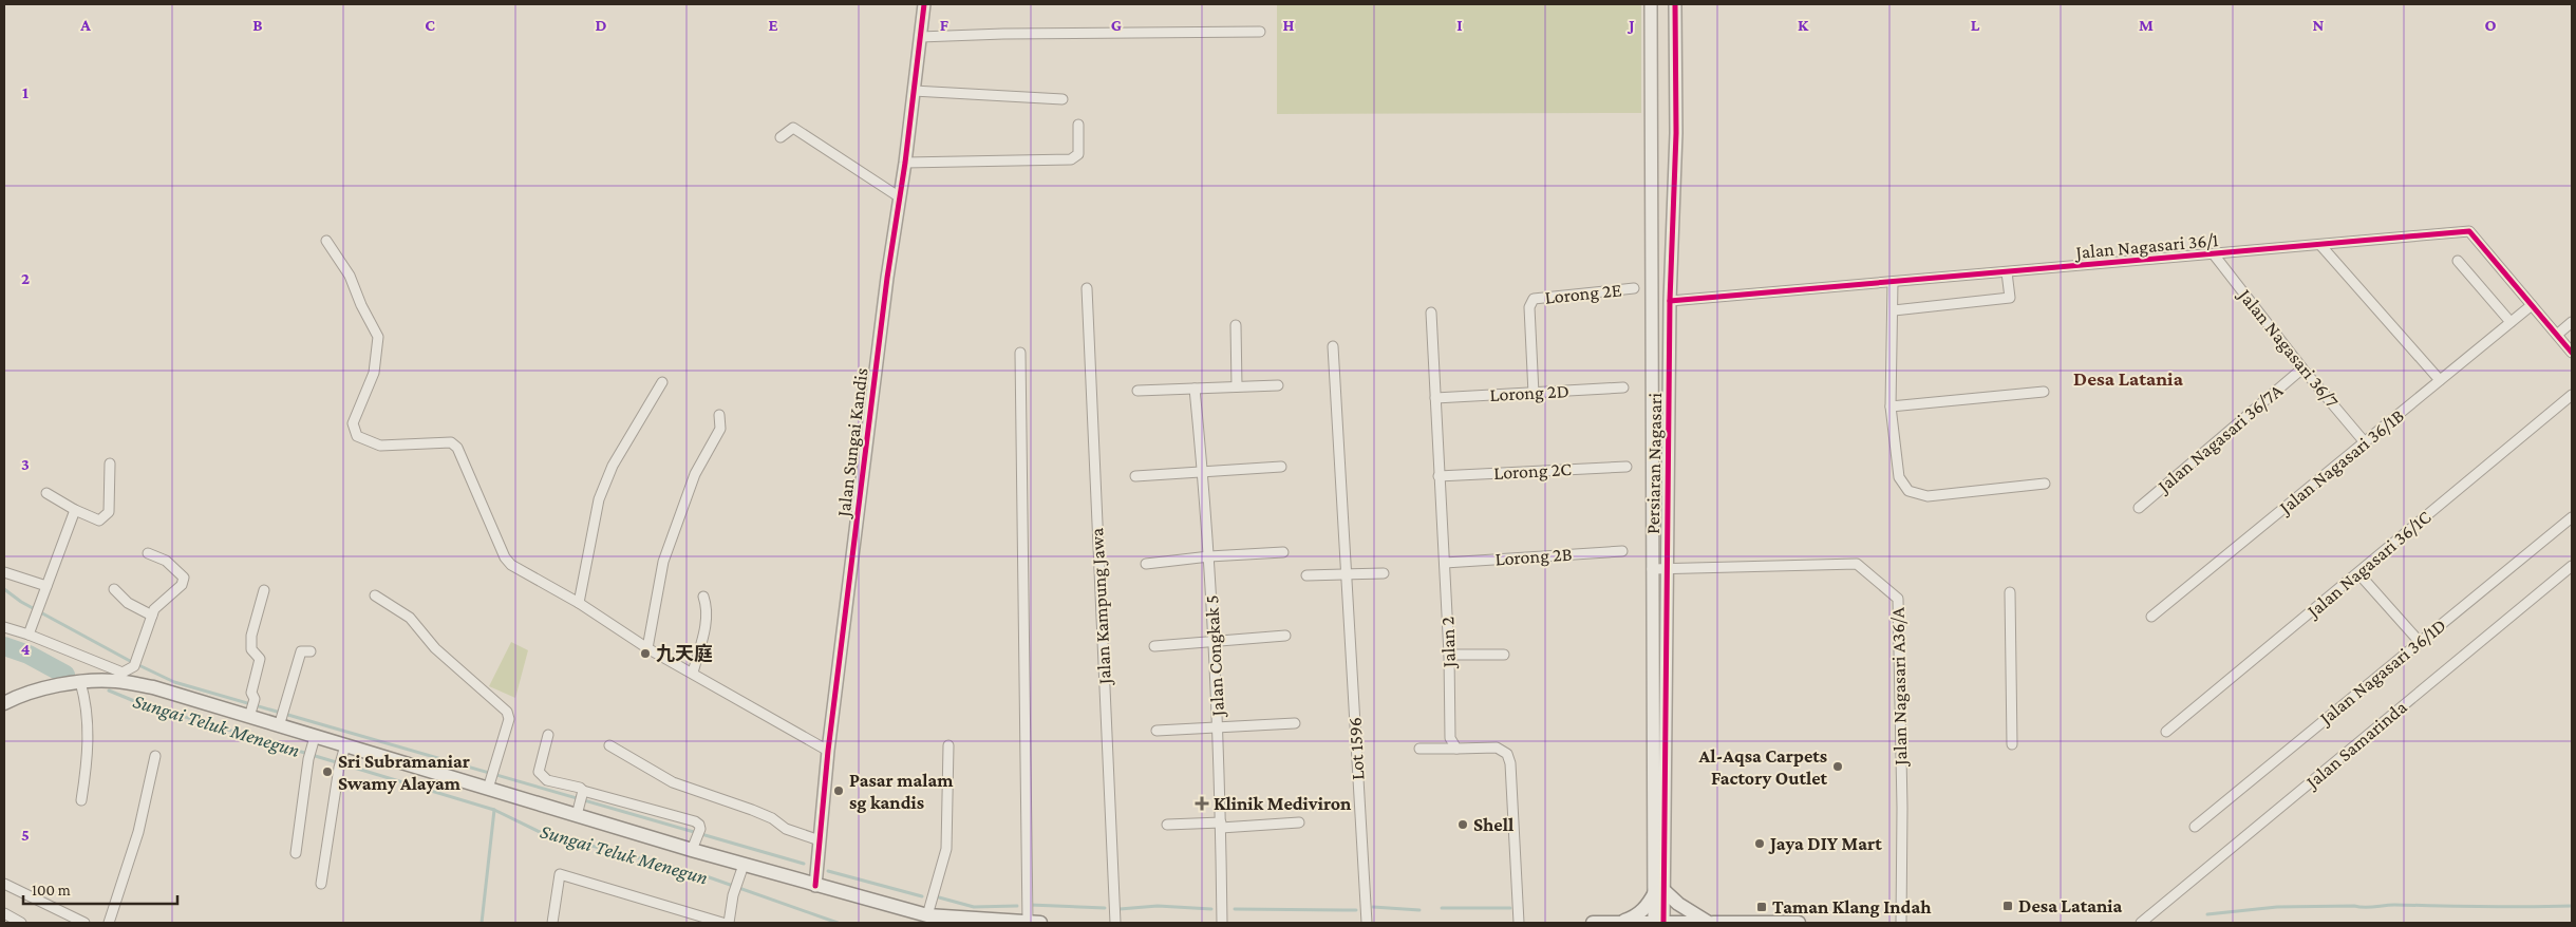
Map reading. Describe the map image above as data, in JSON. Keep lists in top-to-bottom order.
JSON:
{
  "streets": {
    "street": [
      "Jalan Nagasari 36/1",
      "Lorong 2E",
      "Jalan Nagasari 36/7",
      "Lorong 2D",
      "Jalan Nagasari 36/7A",
      "Jalan Sungai Kandis",
      "Jalan Nagasari 36/1B",
      "Persiaran Nagasari",
      "Lorong 2C",
      "Lorong 2B",
      "Jalan Nagasari 36/1C",
      "Jalan Kampung Jawa",
      "Jalan 2",
      "Jalan Congkak 5",
      "Jalan Nagasari 36/1D",
      "Jalan Nagasari A36/A",
      "Jalan Samarinda",
      "Lot 1596"
    ]
  },
  "crossings": [
    ["Jalan Nagasari 36/1", "Jalan Nagasari 36/7"],
    ["Jalan Nagasari 36/1", "Jalan Nagasari 36/1B"],
    ["Jalan Nagasari 36/1", "Persiaran Nagasari"],
    ["Lorong 2E", "Lorong 2D"],
    ["Jalan Nagasari 36/7", "Jalan Nagasari 36/7A"],
    ["Jalan Nagasari 36/7", "Jalan Nagasari 36/1B"],
    ["Lorong 2D", "Jalan 2"],
    ["Persiaran Nagasari", "Jalan Nagasari A36/A"],
    ["Lorong 2C", "Jalan 2"],
    ["Lorong 2B", "Jalan 2"]
  ],
  "districts": ["Desa Latania"],
  "water": ["Sungai Teluk Menegun"],
  "places": {
    "other": [
      "九天庭",
      "Al-Aqsa Carpets Factory Outlet",
      "Sri Subramaniar Swamy Alayam",
      "Pasar malam sg kandis",
      "Shell",
      "Jaya DIY Mart"
    ],
    "health": ["Klinik Mediviron"],
    "transit": ["Desa Latania", "Taman Klang Indah"]
  },
  "scale_bar": "100 m",
  "grid": {
    "columns": [
      "A",
      "B",
      "C",
      "D",
      "E",
      "F",
      "G",
      "H",
      "I",
      "J",
      "K",
      "L",
      "M",
      "N",
      "O"
    ],
    "rows": [
      "1",
      "2",
      "3",
      "4",
      "5"
    ]
  }
}
